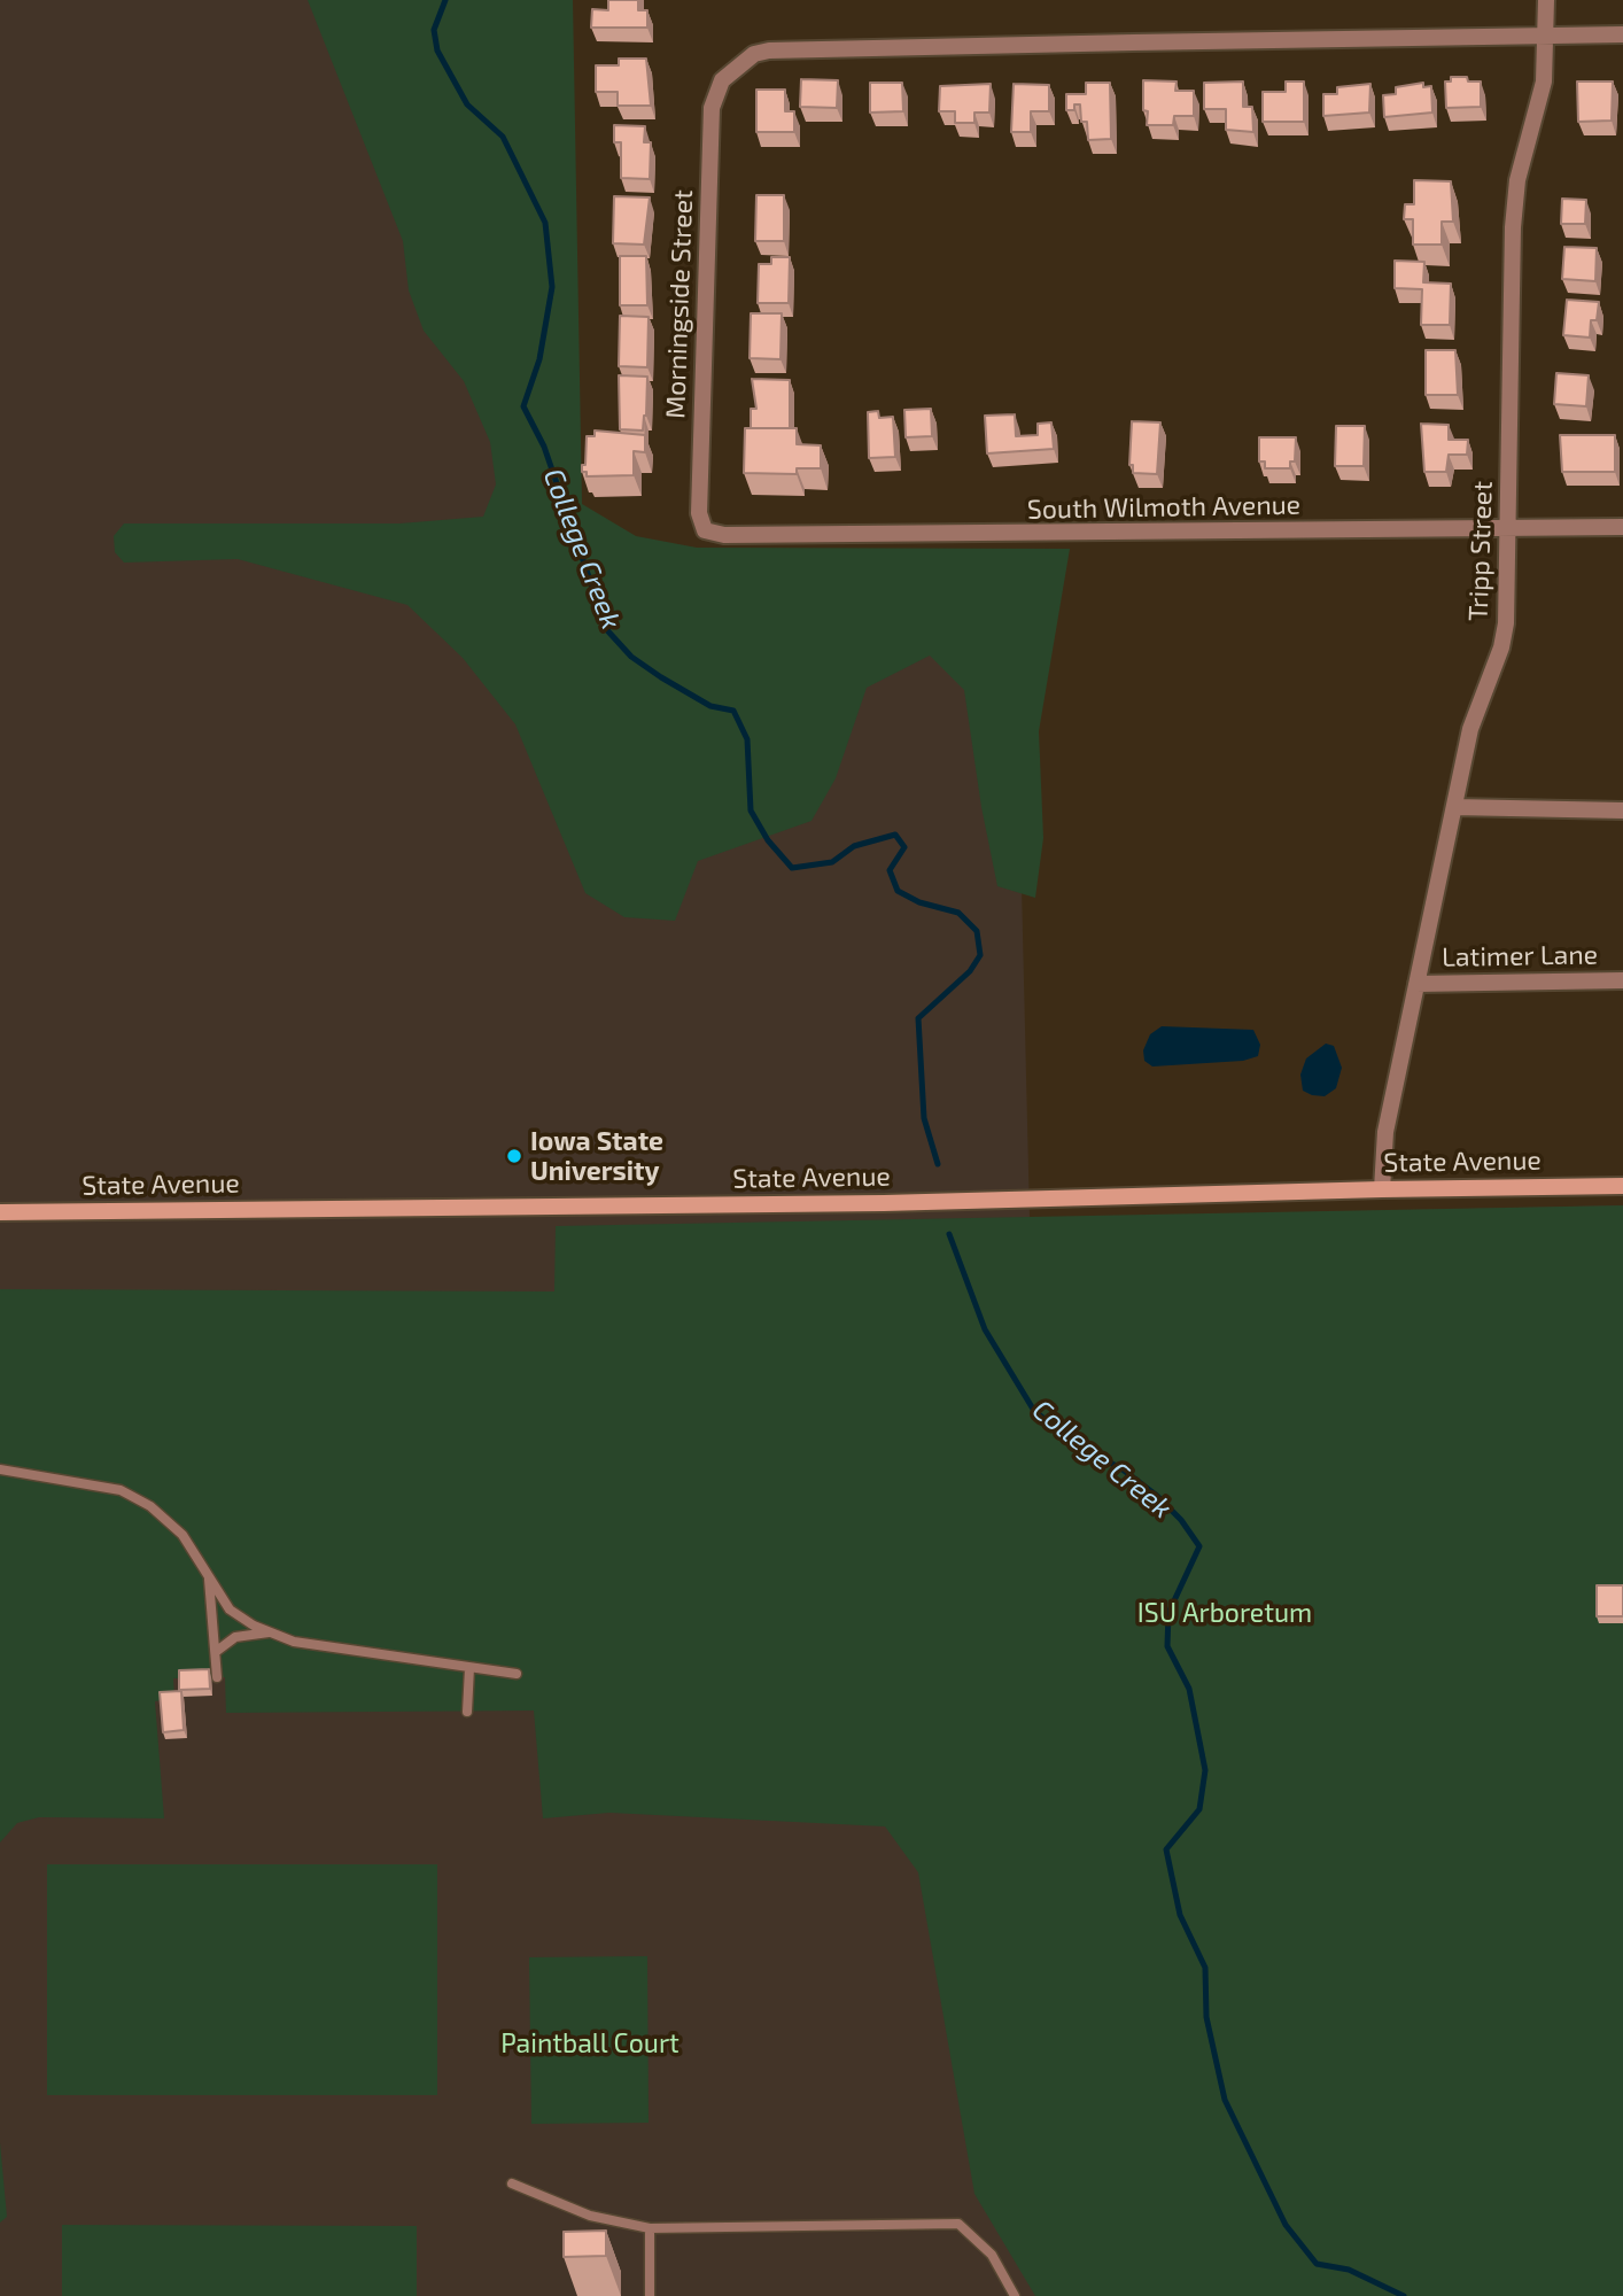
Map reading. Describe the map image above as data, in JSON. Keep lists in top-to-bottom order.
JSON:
{
  "streets": {
    "street": [
      "Morningside Street",
      "South Wilmoth Avenue",
      "Tripp Street",
      "Latimer Lane",
      "State Avenue"
    ]
  },
  "crossings": [
    ["Morningside Street", "South Wilmoth Avenue"],
    ["Morningside Street", "Tripp Street"],
    ["South Wilmoth Avenue", "Tripp Street"],
    ["Tripp Street", "Latimer Lane"],
    ["Tripp Street", "State Avenue"]
  ],
  "water": ["College Creek"],
  "parks": ["ISU Arboretum", "Paintball Court"],
  "places": ["Iowa State University"]
}
